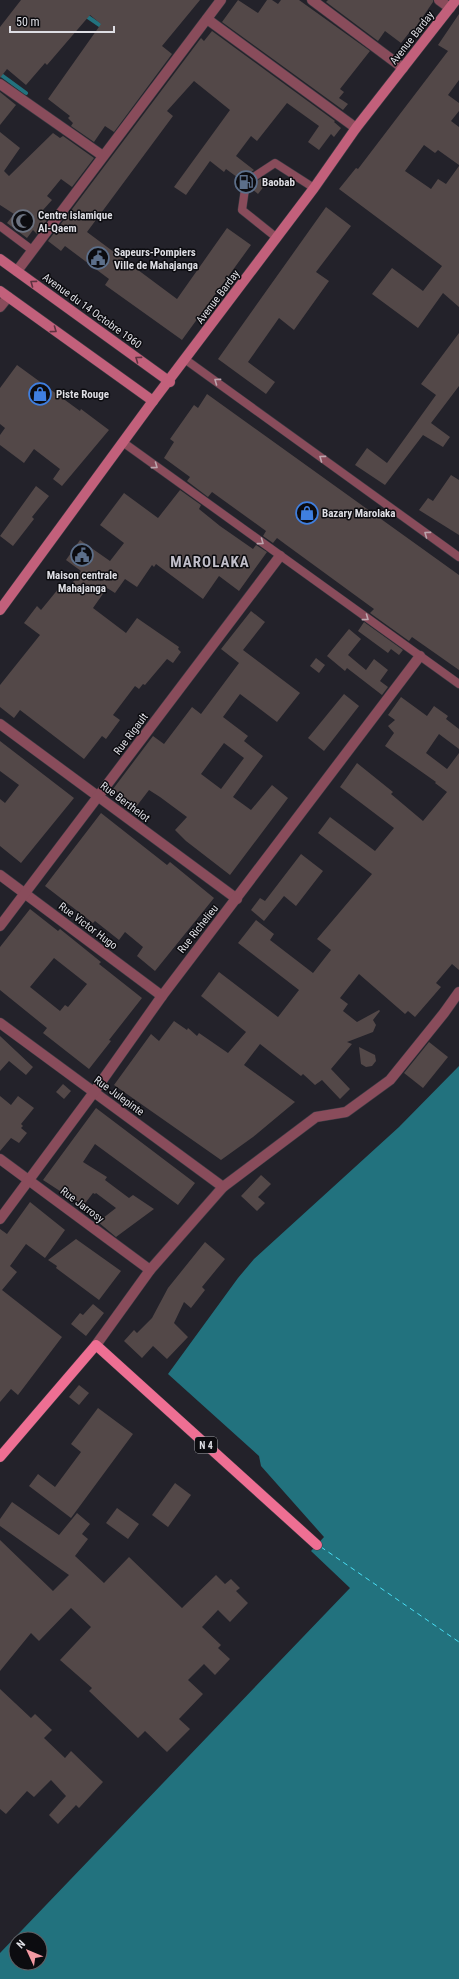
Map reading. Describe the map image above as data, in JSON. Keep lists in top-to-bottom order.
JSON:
{
  "streets": {
    "main road": ["Avenue Barday", "Avenue du 14 Octobre 1960", "N 4"],
    "street": [
      "Rue Rigault",
      "Rue Berthelot",
      "Rue Victor Hugo",
      "Rue Richelieu",
      "Rue Julepinte",
      "Rue Jarrosy"
    ]
  },
  "crossings": [
    ["Avenue Barday", "Avenue du 14 Octobre 1960"],
    ["Rue Rigault", "Rue Berthelot"],
    ["Rue Rigault", "Rue Victor Hugo"],
    ["Rue Berthelot", "Rue Richelieu"],
    ["Rue Victor Hugo", "Rue Richelieu"],
    ["Rue Richelieu", "Rue Julepinte"],
    ["Rue Richelieu", "Rue Jarrosy"]
  ],
  "districts": ["MAROLAKA"],
  "places": {
    "fuel station": ["Baobab"],
    "mosque": ["Centre islamique Al-Qaem"],
    "public building": ["Sapeurs-Pompiers Ville de Mahajanga", "Maison centrale Mahajanga"],
    "shop": ["Piste Rouge", "Bazary Marolaka"]
  },
  "scale_bar": "50 m",
  "north": "top left"
}
